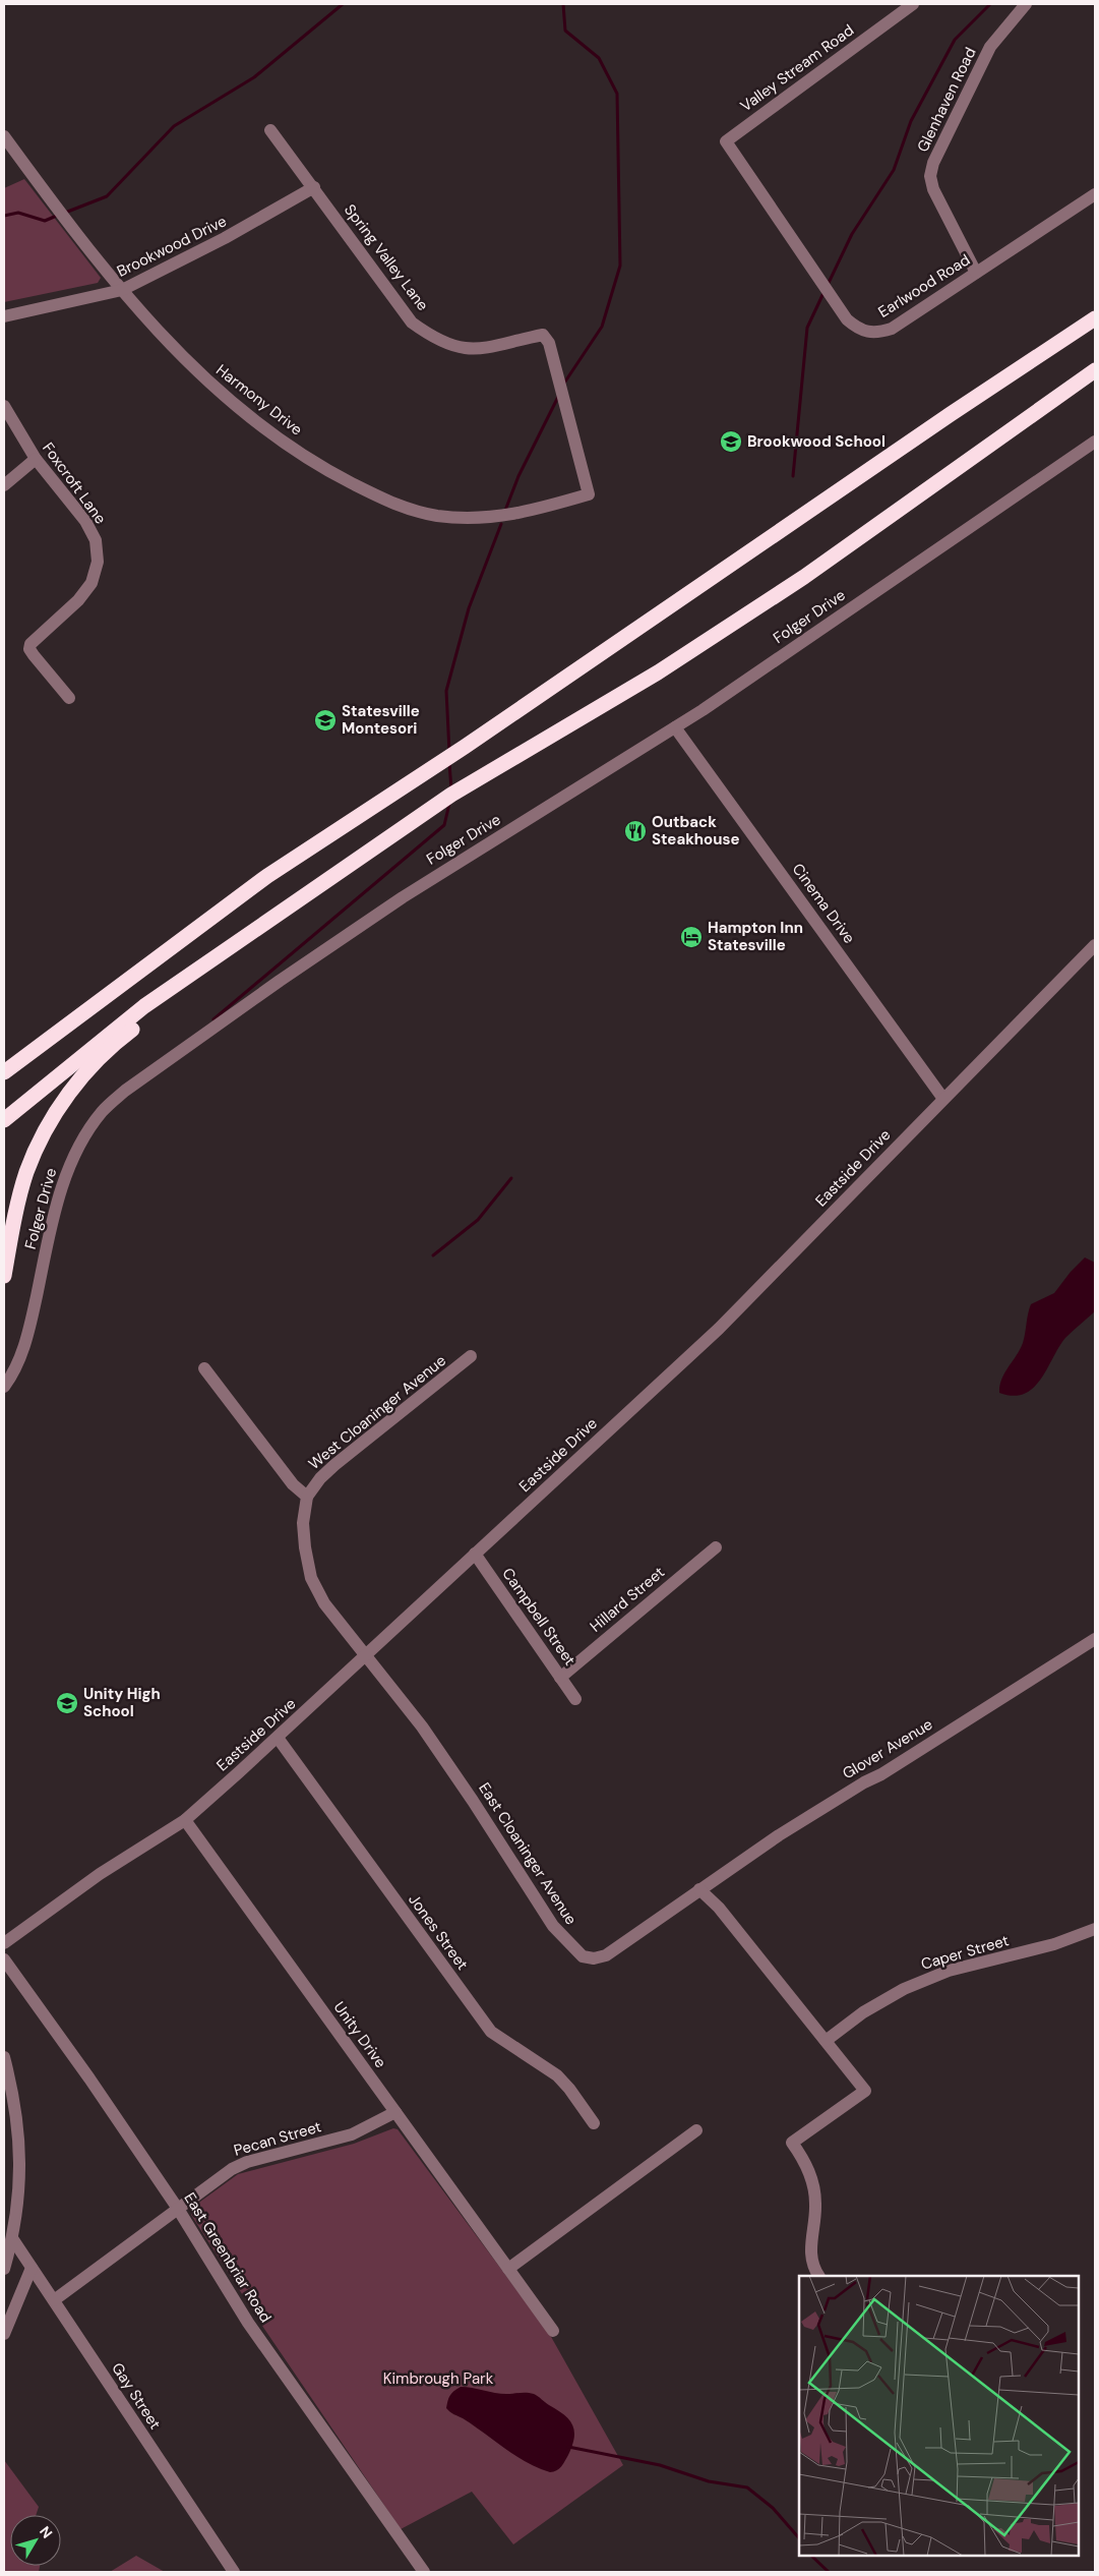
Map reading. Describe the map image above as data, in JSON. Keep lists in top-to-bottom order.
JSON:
{
  "streets": {
    "street": [
      "Valley Stream Road",
      "Glenhaven Road",
      "Brookwood Drive",
      "Spring Valley Lane",
      "Earlwood Road",
      "Harmony Drive",
      "Foxcroft Lane",
      "Folger Drive",
      "Cinema Drive",
      "Eastside Drive",
      "West Cloaninger Avenue",
      "Hillard Street",
      "Campbell Street",
      "Glover Avenue",
      "East Cloaninger Avenue",
      "Jones Street",
      "Caper Street",
      "Unity Drive",
      "Pecan Street",
      "East Greenbriar Road",
      "Gay Street"
    ]
  },
  "crossings": [
    ["Valley Stream Road", "Earlwood Road"],
    ["Glenhaven Road", "Earlwood Road"],
    ["Brookwood Drive", "Spring Valley Lane"],
    ["Brookwood Drive", "Harmony Drive"],
    ["Spring Valley Lane", "Harmony Drive"],
    ["Folger Drive", "Cinema Drive"],
    ["Cinema Drive", "Eastside Drive"],
    ["Eastside Drive", "Campbell Street"],
    ["Eastside Drive", "East Cloaninger Avenue"],
    ["Eastside Drive", "Jones Street"],
    ["Eastside Drive", "Unity Drive"],
    ["West Cloaninger Avenue", "East Cloaninger Avenue"],
    ["Hillard Street", "Campbell Street"],
    ["Glover Avenue", "East Cloaninger Avenue"],
    ["Unity Drive", "Pecan Street"],
    ["Pecan Street", "East Greenbriar Road"],
    ["Pecan Street", "Gay Street"]
  ],
  "parks": ["Kimbrough Park"],
  "places": {
    "school or university": ["Brookwood School", "Statesville Montesori", "Unity High School"],
    "restaurant": ["Outback Steakhouse"],
    "hotel": ["Hampton Inn Statesville"]
  },
  "north": "top right"
}
